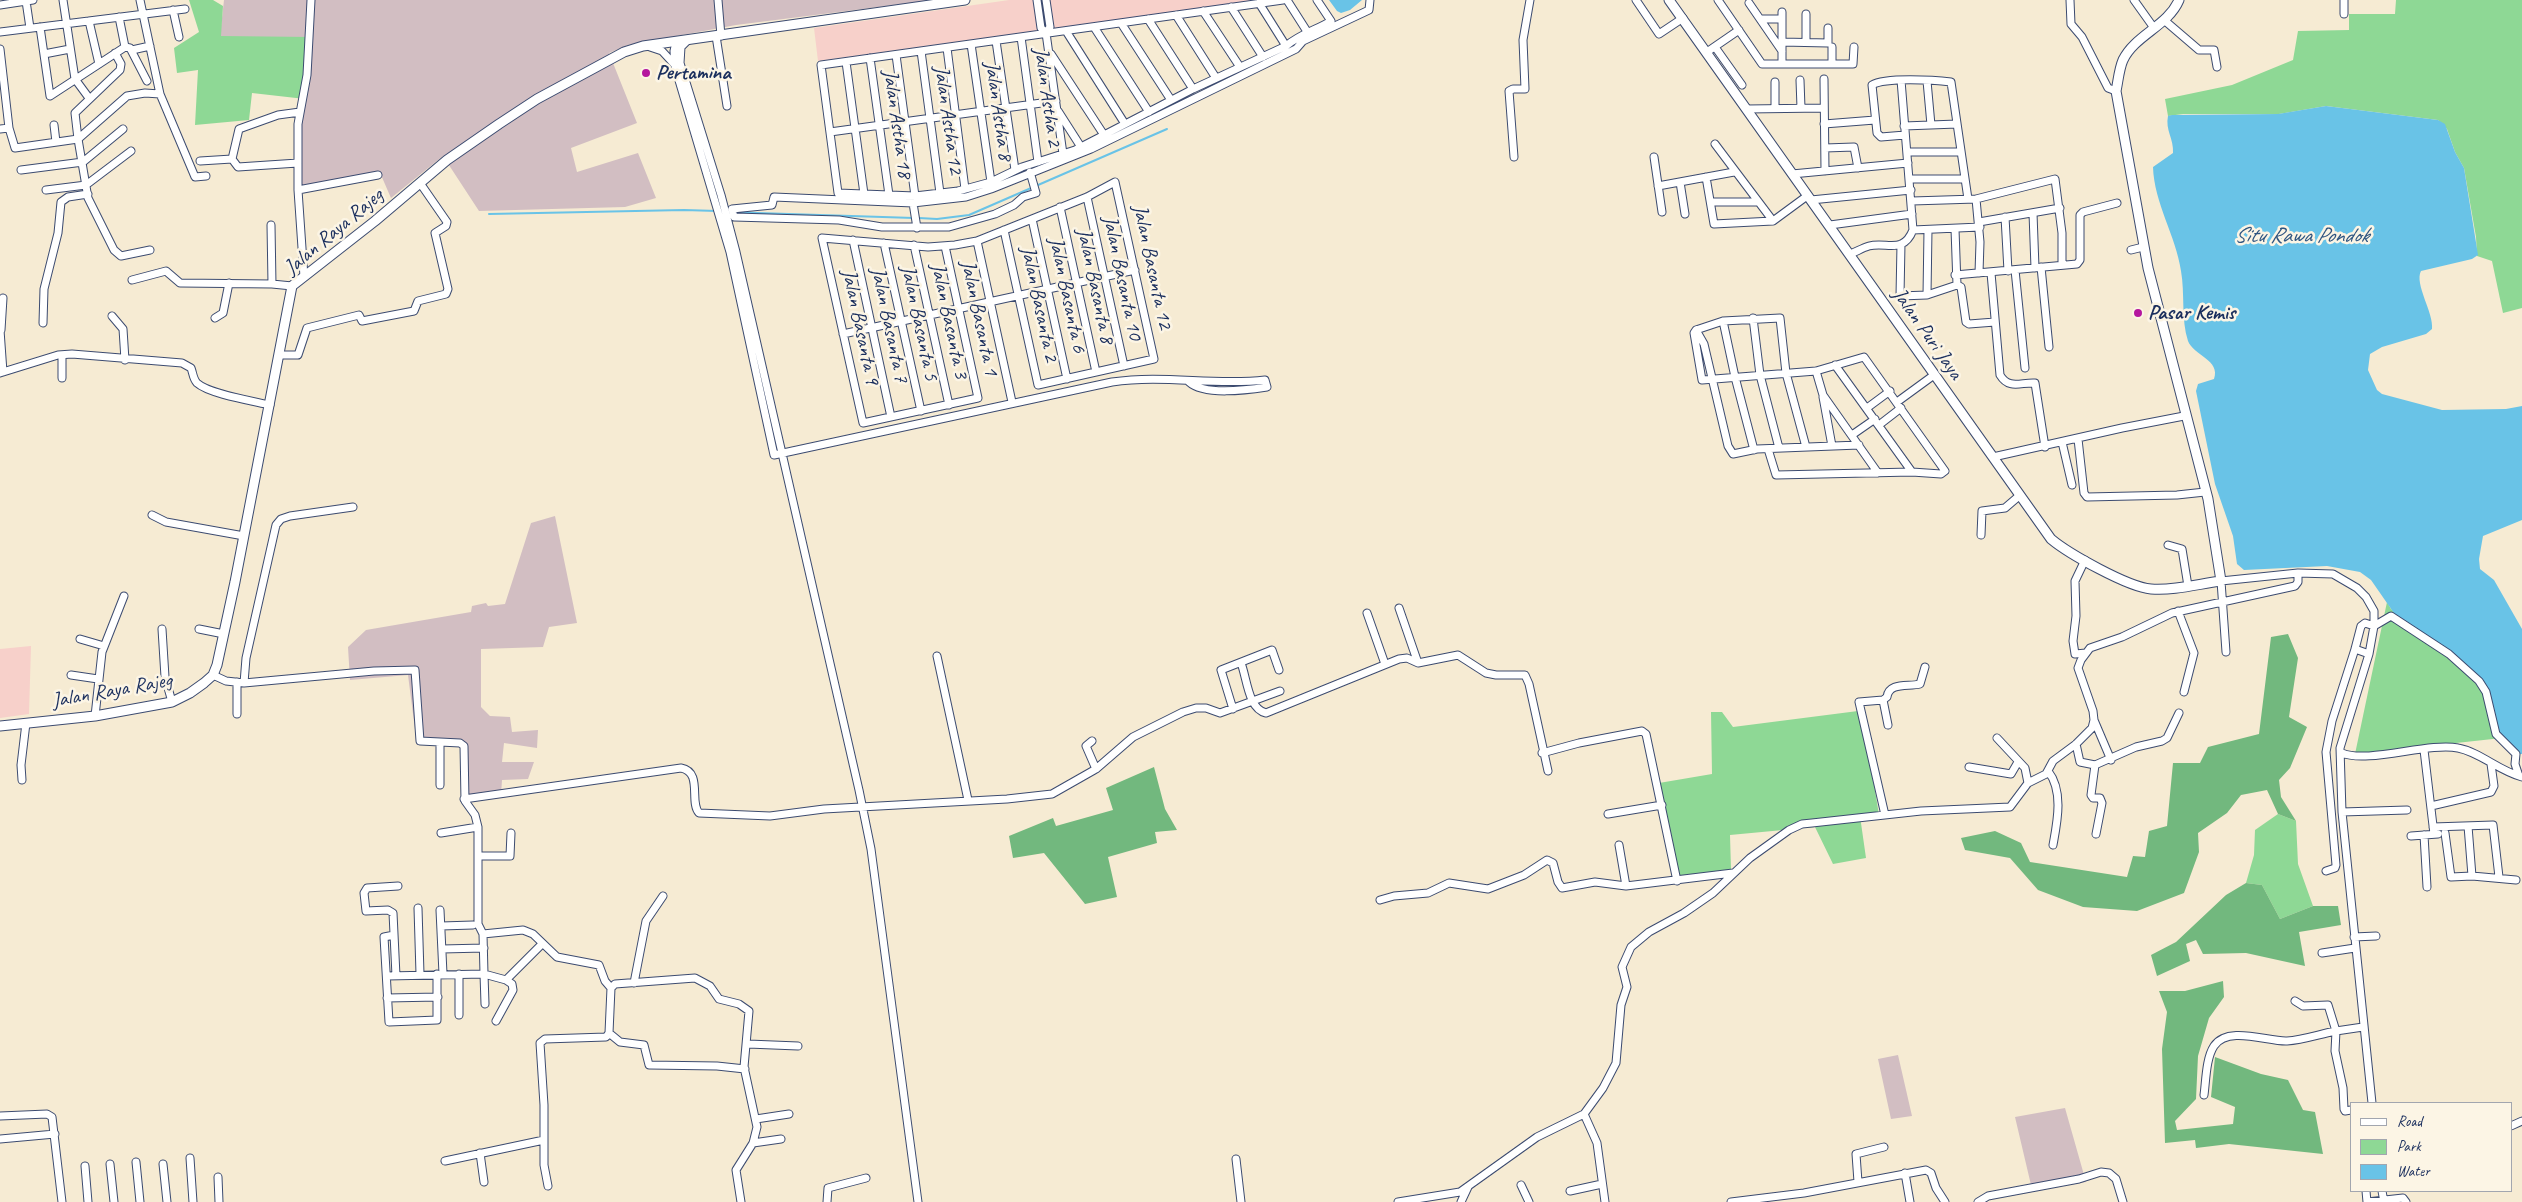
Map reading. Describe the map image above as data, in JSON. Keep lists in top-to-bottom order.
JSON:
{
  "streets": {
    "street": [
      "Jalan Astha 2",
      "Jalan Astha 8",
      "Jalan Astha 12",
      "Jalan Astha 18",
      "Jalan Raya Rajeg",
      "Jalan Basanta 12",
      "Jalan Basanta 10",
      "Jalan Basanta 8",
      "Jalan Basanta 6",
      "Jalan Basanta 2",
      "Jalan Basanta 1",
      "Jalan Basanta 3",
      "Jalan Basanta 5",
      "Jalan Basanta 7",
      "Jalan Basanta 9",
      "Jalan Puri Jaya"
    ]
  },
  "crossings": [
    ["Jalan Basanta 12", "Jalan Basanta 10"],
    ["Jalan Basanta 6", "Jalan Basanta 2"],
    ["Jalan Basanta 1", "Jalan Basanta 3"],
    ["Jalan Basanta 7", "Jalan Basanta 9"]
  ],
  "water": ["Situ Rawa Pondok"],
  "places": ["Pertamina", "Pasar Kemis"],
  "legend": ["Road", "Park", "Water"]
}
